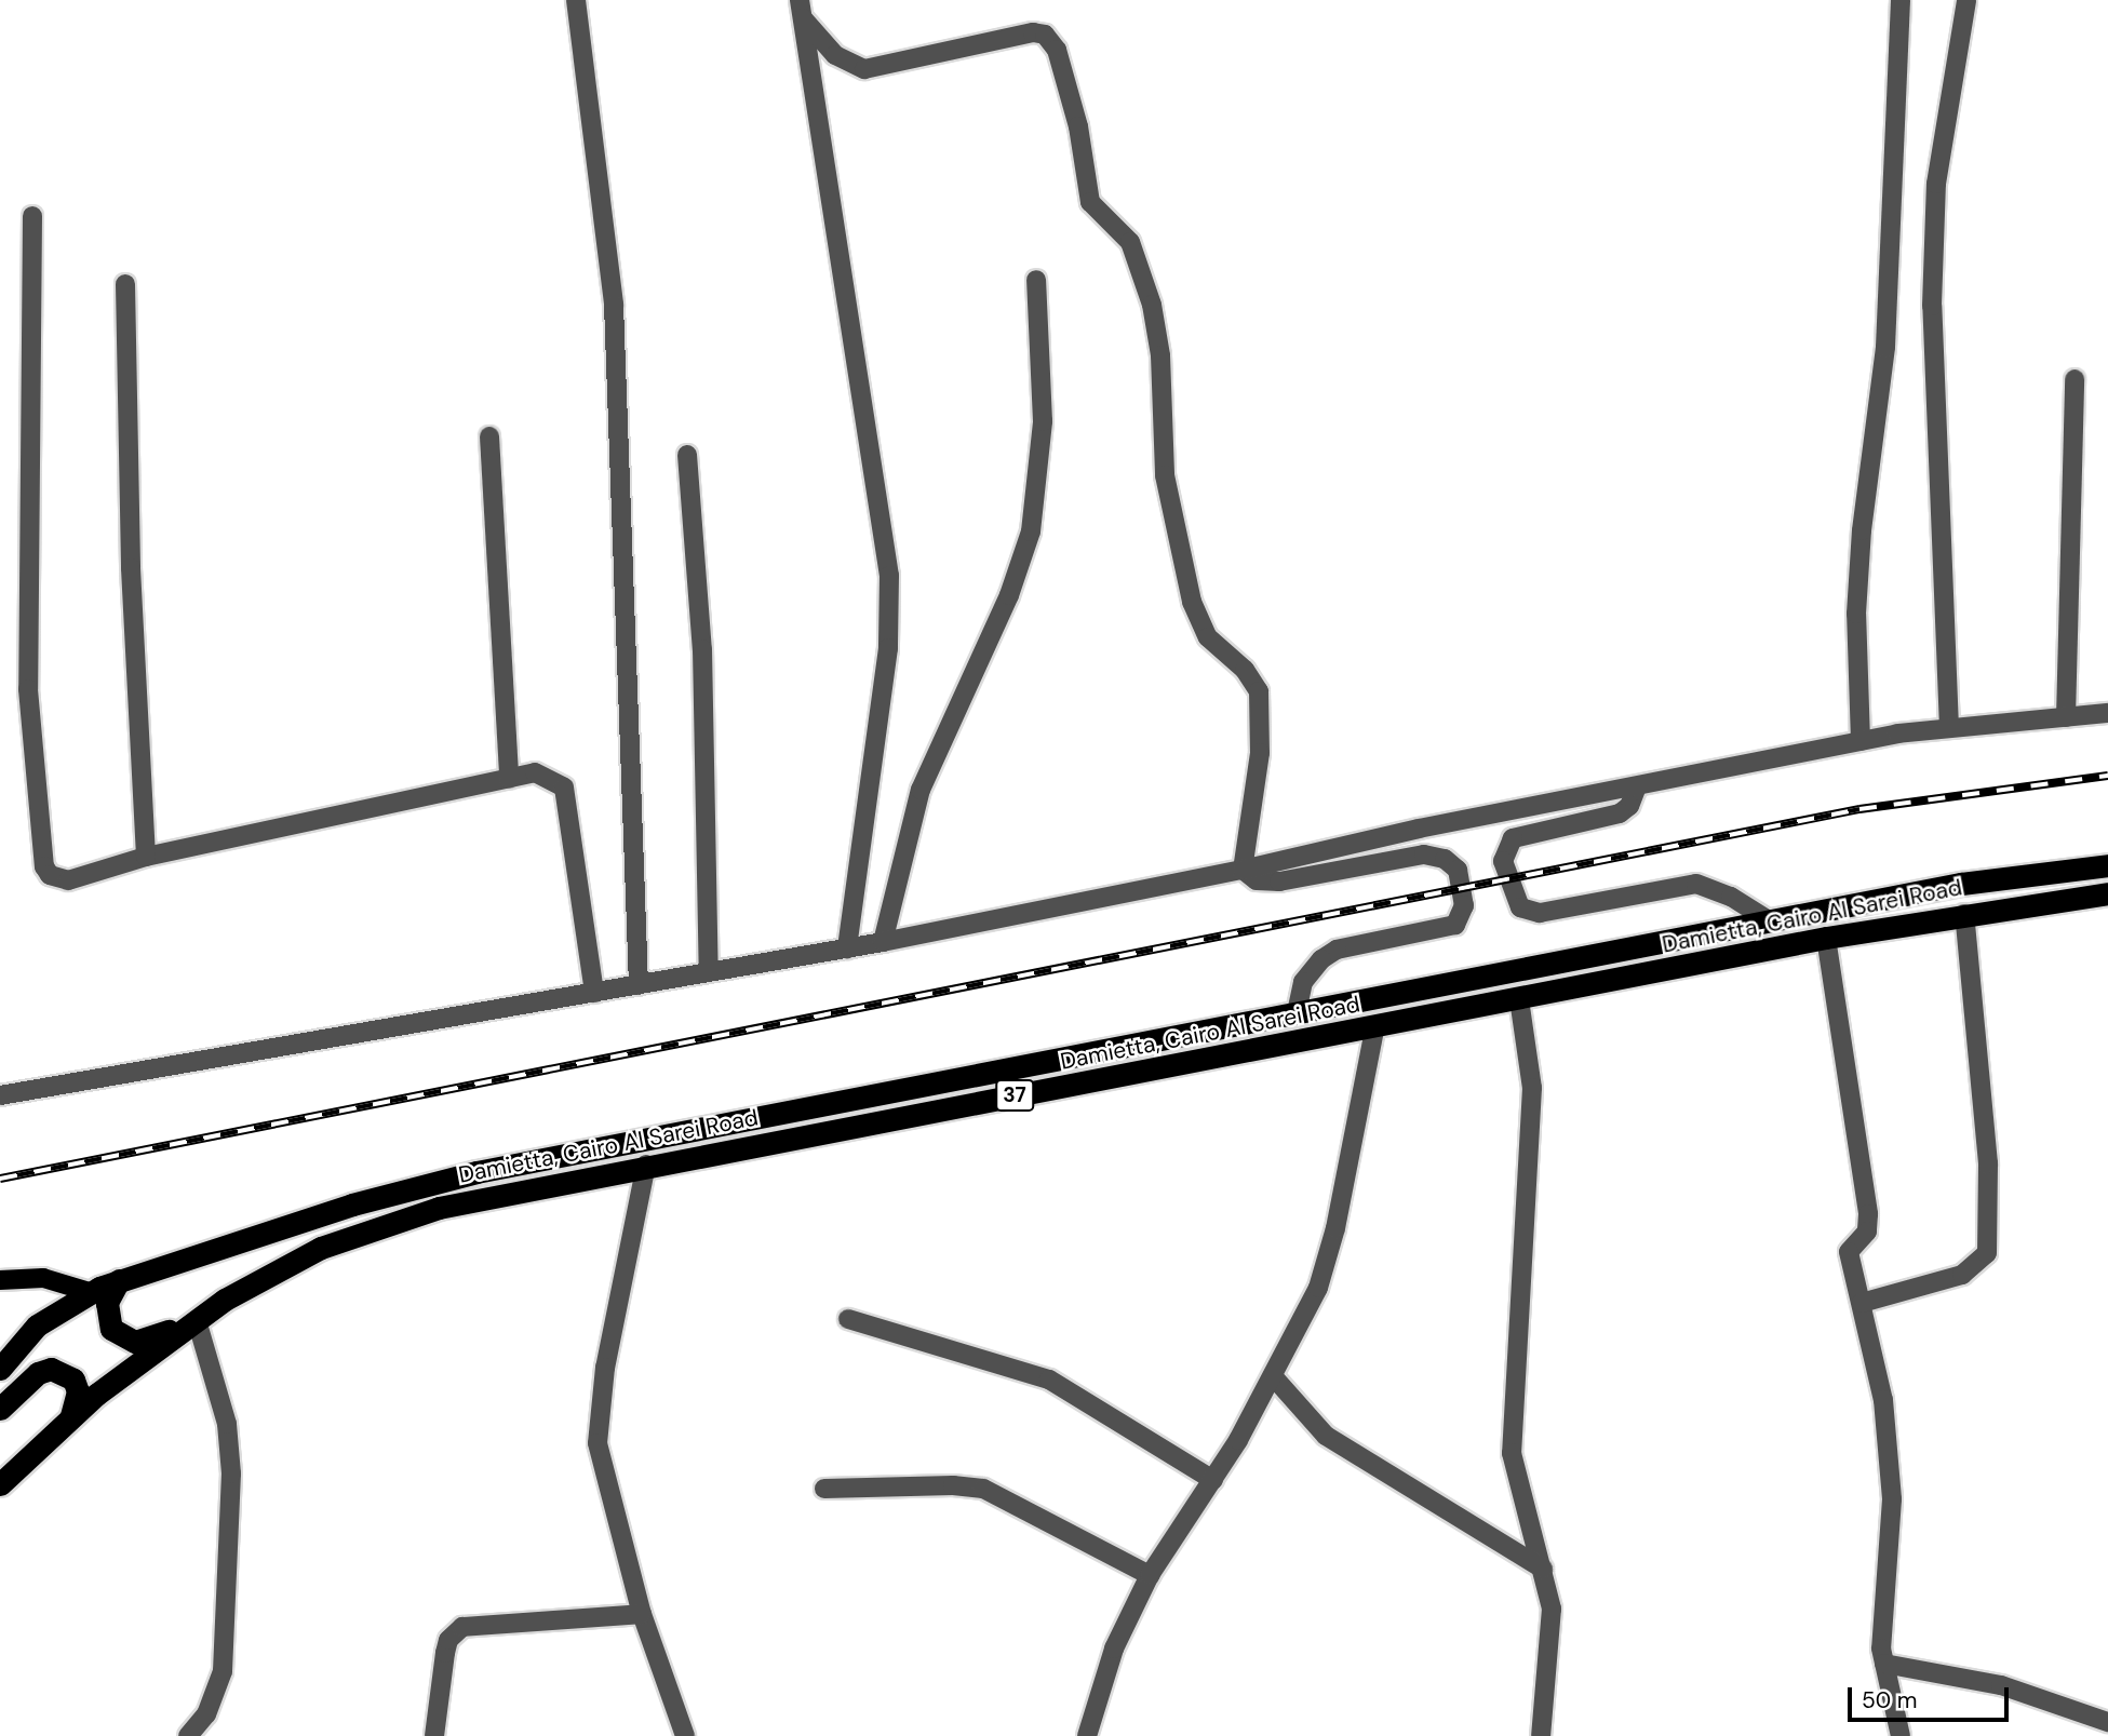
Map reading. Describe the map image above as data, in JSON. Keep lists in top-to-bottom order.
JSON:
{
  "streets": {
    "highway": ["Damietta, Cairo Al Sarei Road", "37"]
  },
  "scale_bar": "50 m"
}
